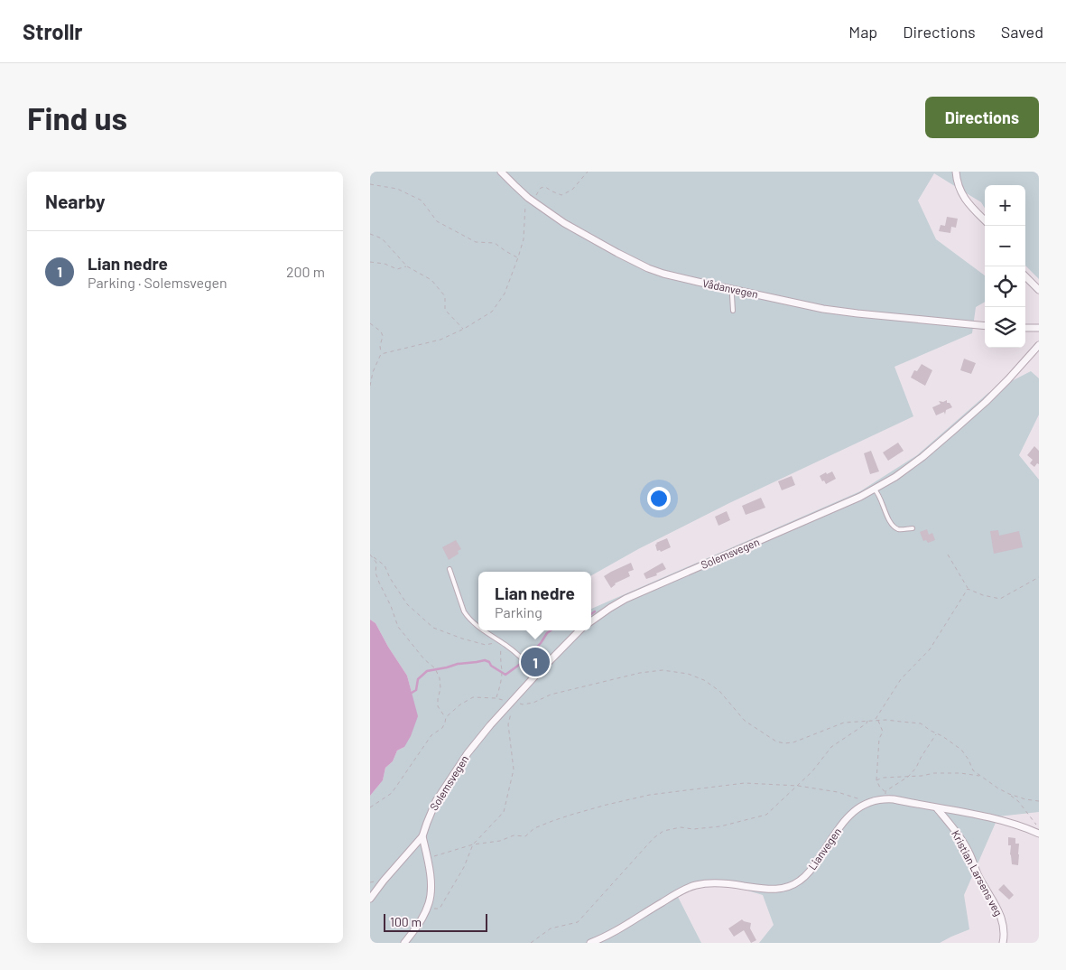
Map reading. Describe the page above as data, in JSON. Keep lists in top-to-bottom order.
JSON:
{
  "streets": {
    "street": [
      "Vådanvegen",
      "Solemsvegen",
      "Lianvegen",
      "Kristian Larsens veg"
    ]
  },
  "crossings": [
    ["Lianvegen", "Kristian Larsens veg"]
  ],
  "scale_bar": "100 m",
  "page": {
    "header": "Strollr",
    "nav": ["Map", "Directions", "Saved"],
    "buttons": "Directions",
    "title": "Find us",
    "heading": "Nearby",
    "map_buttons": ["+", "−"],
    "list": [
      {
        "mark": "1",
        "name": "Lian nedre",
        "note": "Parking · Solemsvegen",
        "value": "200 m"
      }
    ],
    "popup": ["Lian nedre", "Parking"],
    "pins": "1",
    "scale": "100 m"
  }
}
